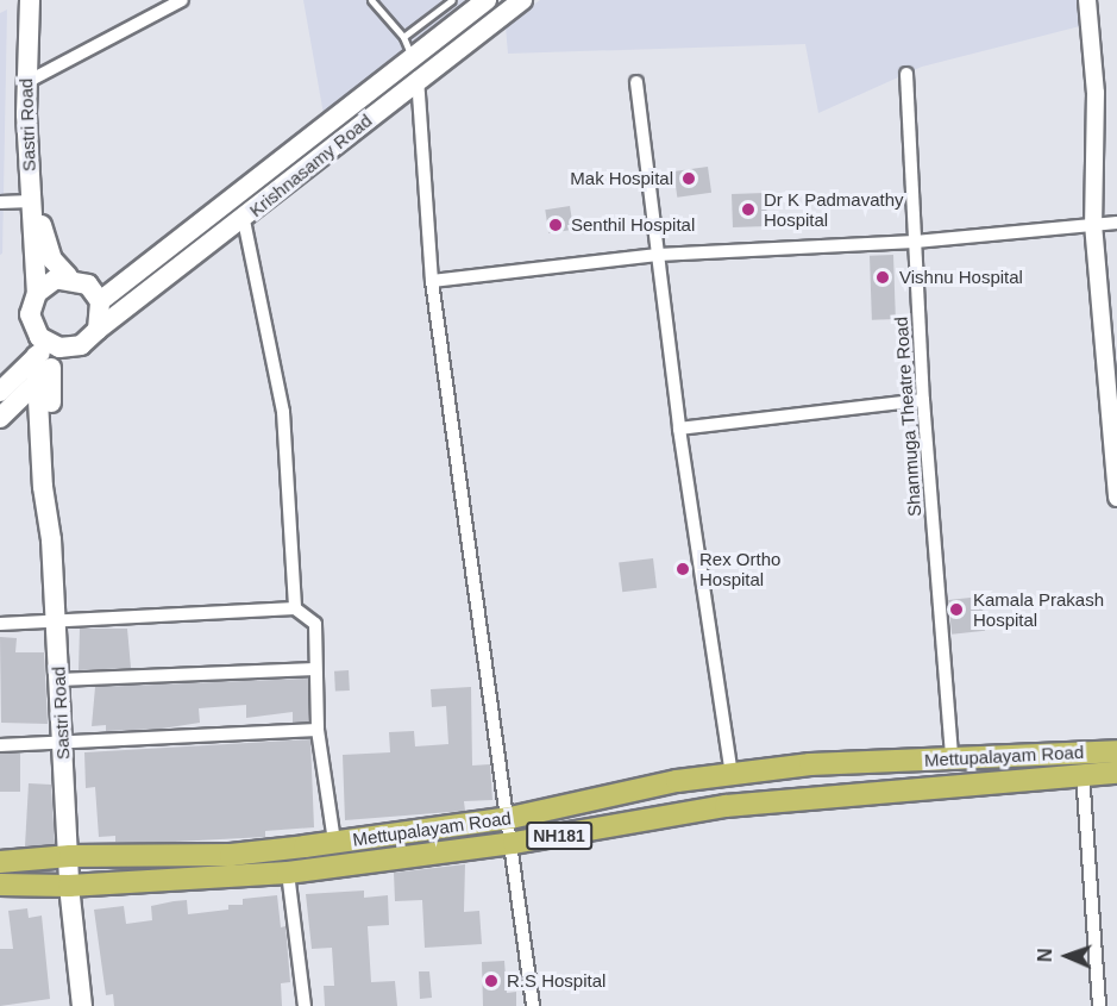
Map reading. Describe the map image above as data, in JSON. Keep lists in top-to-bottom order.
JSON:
{
  "streets": {
    "highway": ["Mettupalayam Road", "NH181"],
    "main road": ["Sastri Road", "Krishnasamy Road"],
    "street": ["Shanmuga Theatre Road"]
  },
  "crossings": [
    ["Sastri Road", "Krishnasamy Road"],
    ["Sastri Road", "Mettupalayam Road"],
    ["Shanmuga Theatre Road", "Mettupalayam Road"]
  ],
  "places": [
    "Mak Hospital",
    "Dr K Padmavathy Hospital",
    "Senthil Hospital",
    "Vishnu Hospital",
    "Rex Ortho Hospital",
    "Kamala Prakash Hospital",
    "R.S Hospital"
  ],
  "north": "left"
}
